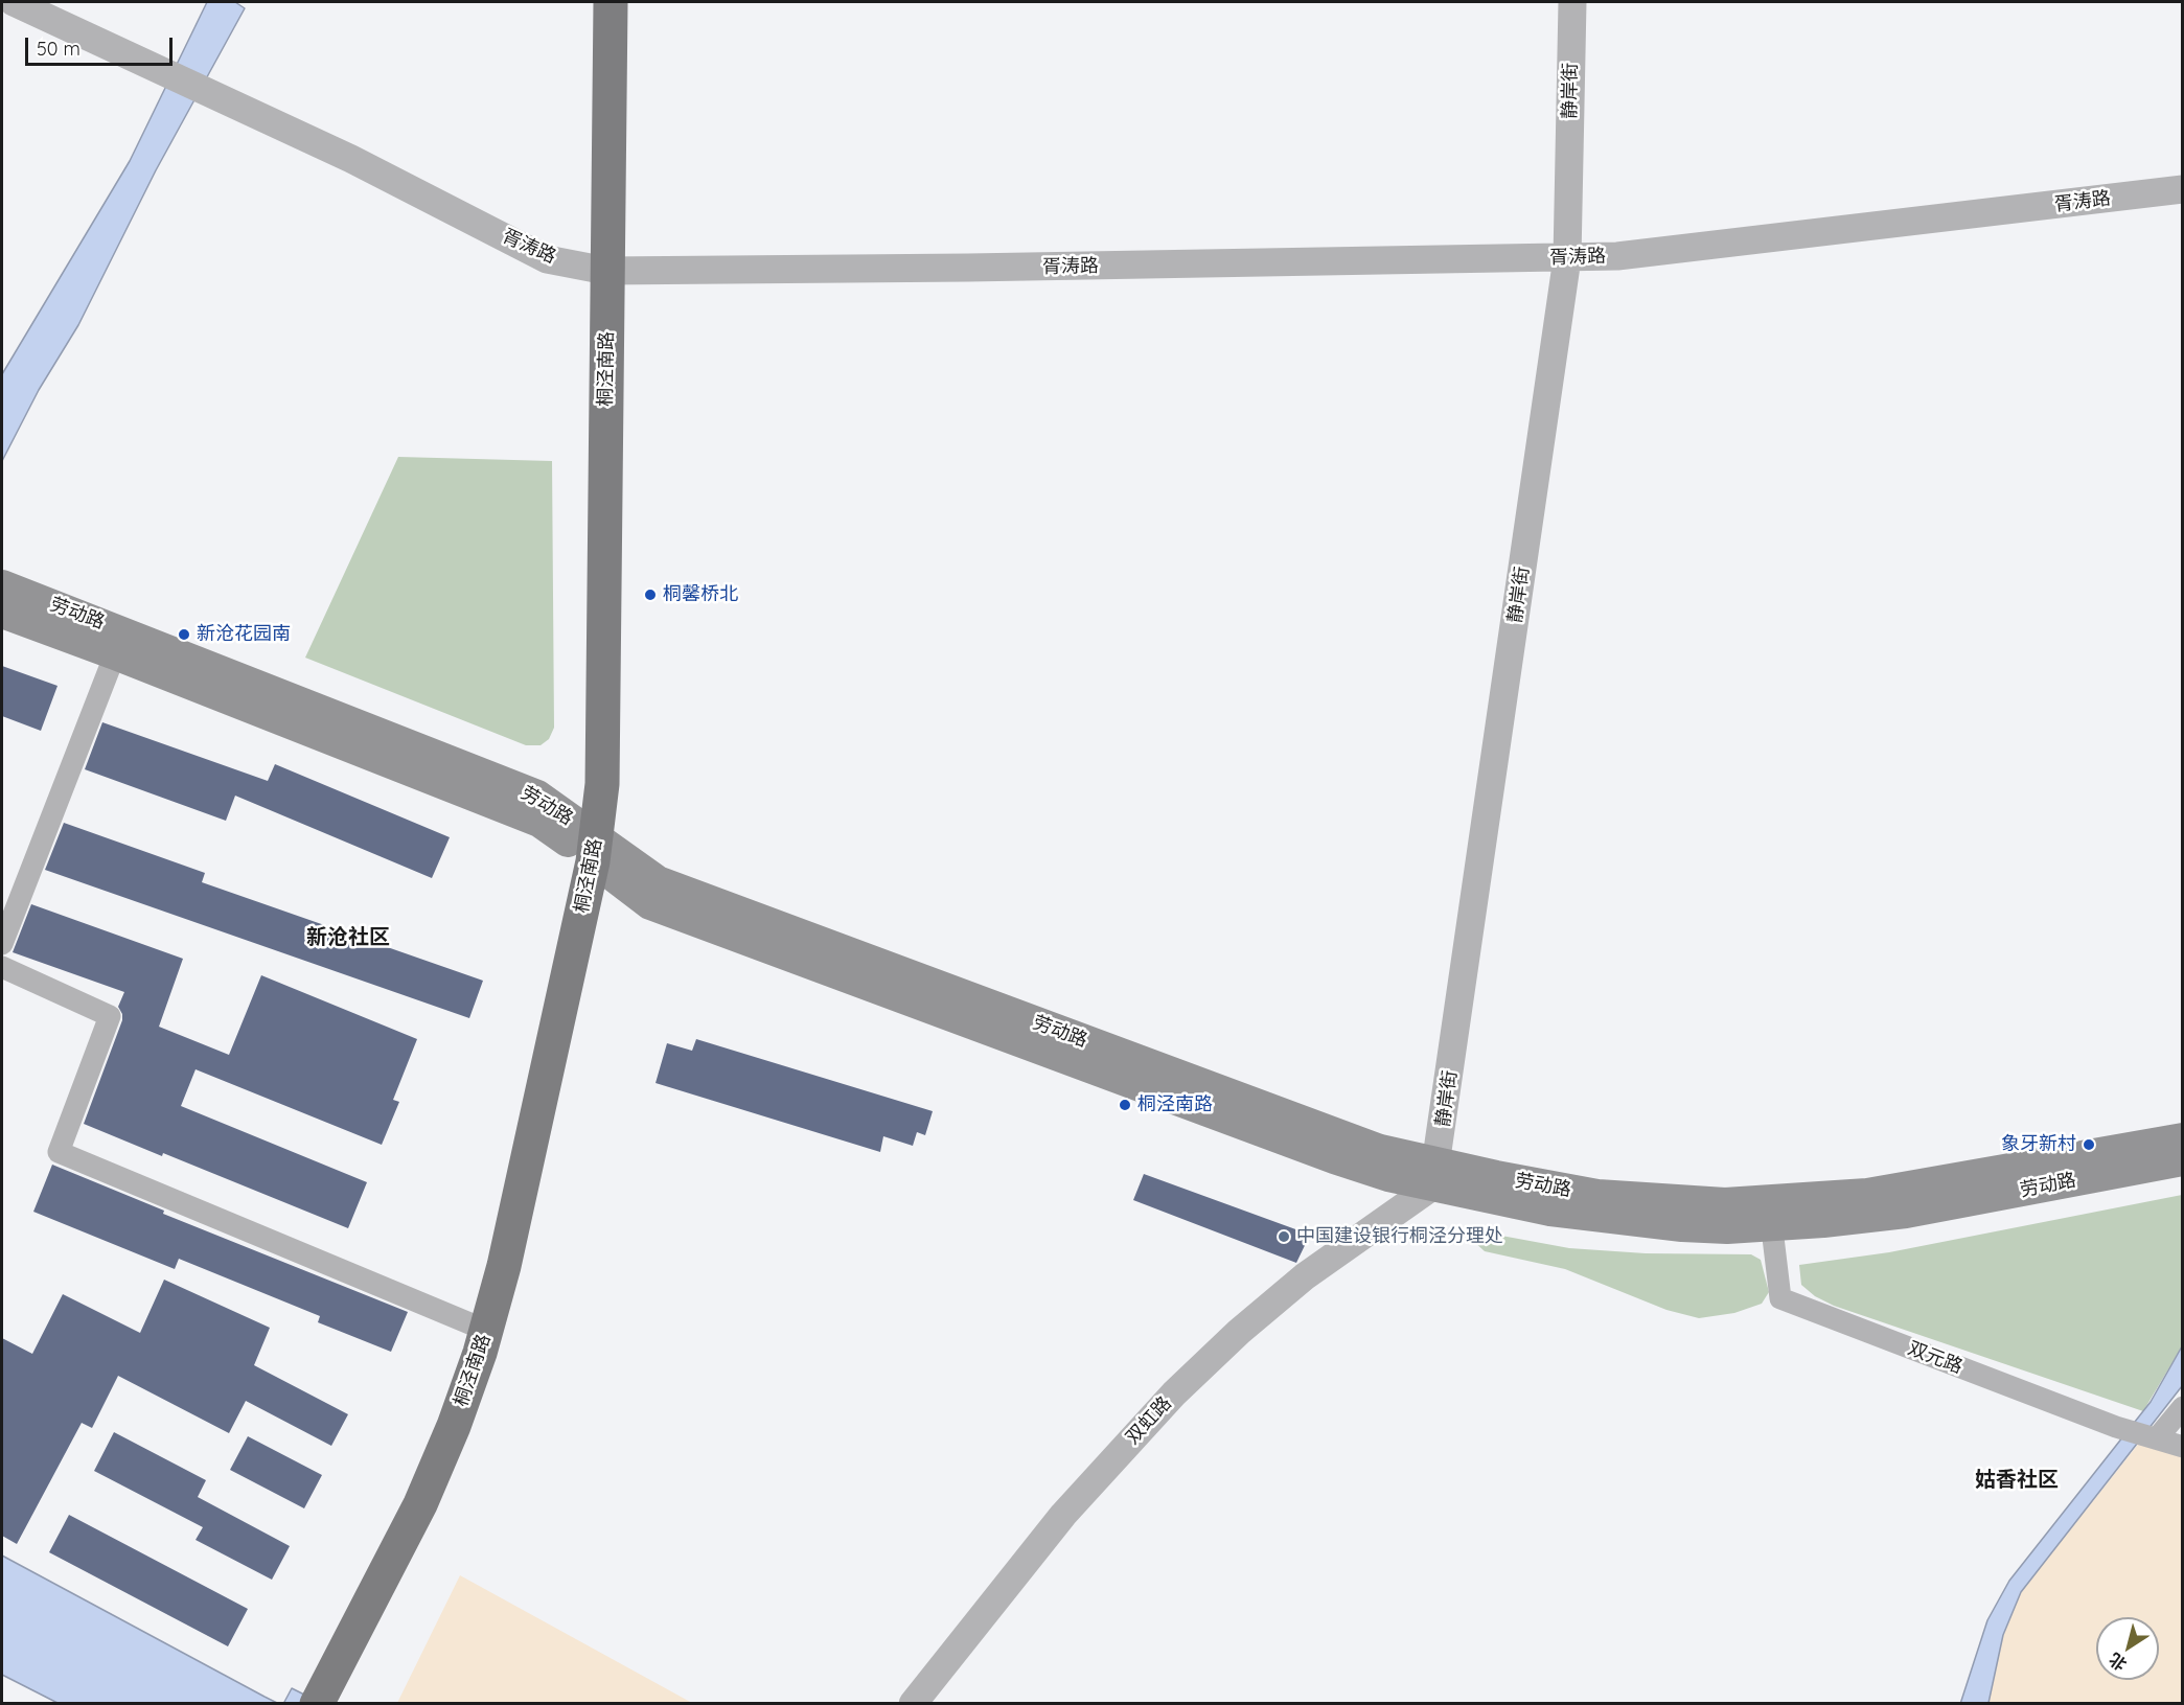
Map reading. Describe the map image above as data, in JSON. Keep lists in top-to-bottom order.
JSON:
{
  "streets": {
    "main road": ["桐泾南路", "劳动路"],
    "street": [
      "静岸街",
      "胥涛路",
      "双元路",
      "双虹路"
    ]
  },
  "crossings": [
    ["静岸街", "胥涛路"],
    ["静岸街", "劳动路"],
    ["静岸街", "双虹路"],
    ["胥涛路", "桐泾南路"],
    ["桐泾南路", "劳动路"],
    ["劳动路", "双元路"],
    ["劳动路", "双虹路"]
  ],
  "districts": ["新沧社区", "姑香社区"],
  "places": [
    "桐馨桥北",
    "新沧花园南",
    "桐泾南路",
    "象牙新村",
    "中国建设银行桐泾分理处"
  ],
  "scale_bar": "50 m",
  "north": "bottom left"
}
